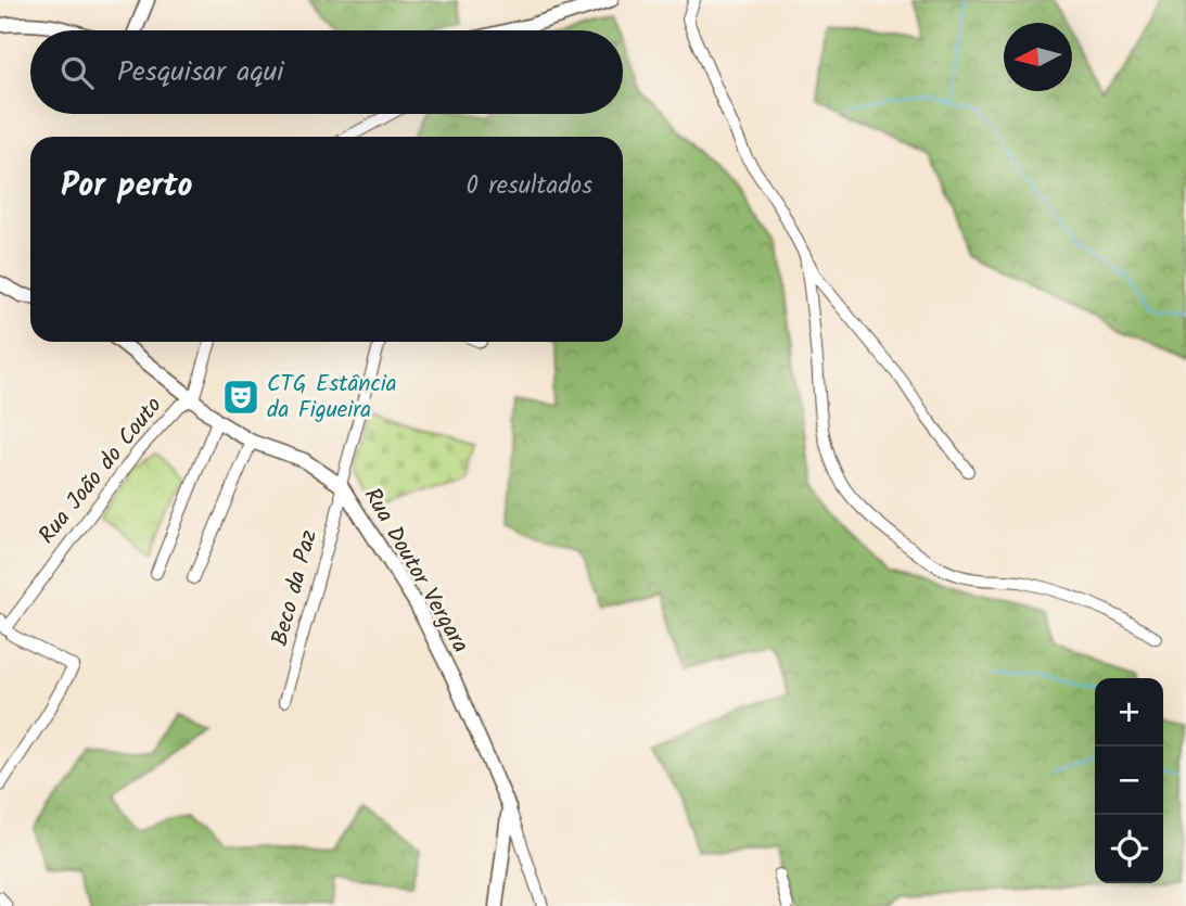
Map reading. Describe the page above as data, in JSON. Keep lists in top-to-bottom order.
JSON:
{
  "streets": {
    "main road": ["Rua Doutor Vergara"],
    "street": ["Rua João do Couto", "Beco da Paz"]
  },
  "crossings": [
    ["Rua João do Couto", "Rua Doutor Vergara"],
    ["Rua Doutor Vergara", "Beco da Paz"]
  ],
  "places": {
    "theatre": ["CTG Estância da Figueira"]
  },
  "north": "left",
  "page": {
    "search": "Pesquisar aqui",
    "heading": ["Por perto", "0 resultados"],
    "map_buttons": ["+", "−"]
  }
}
